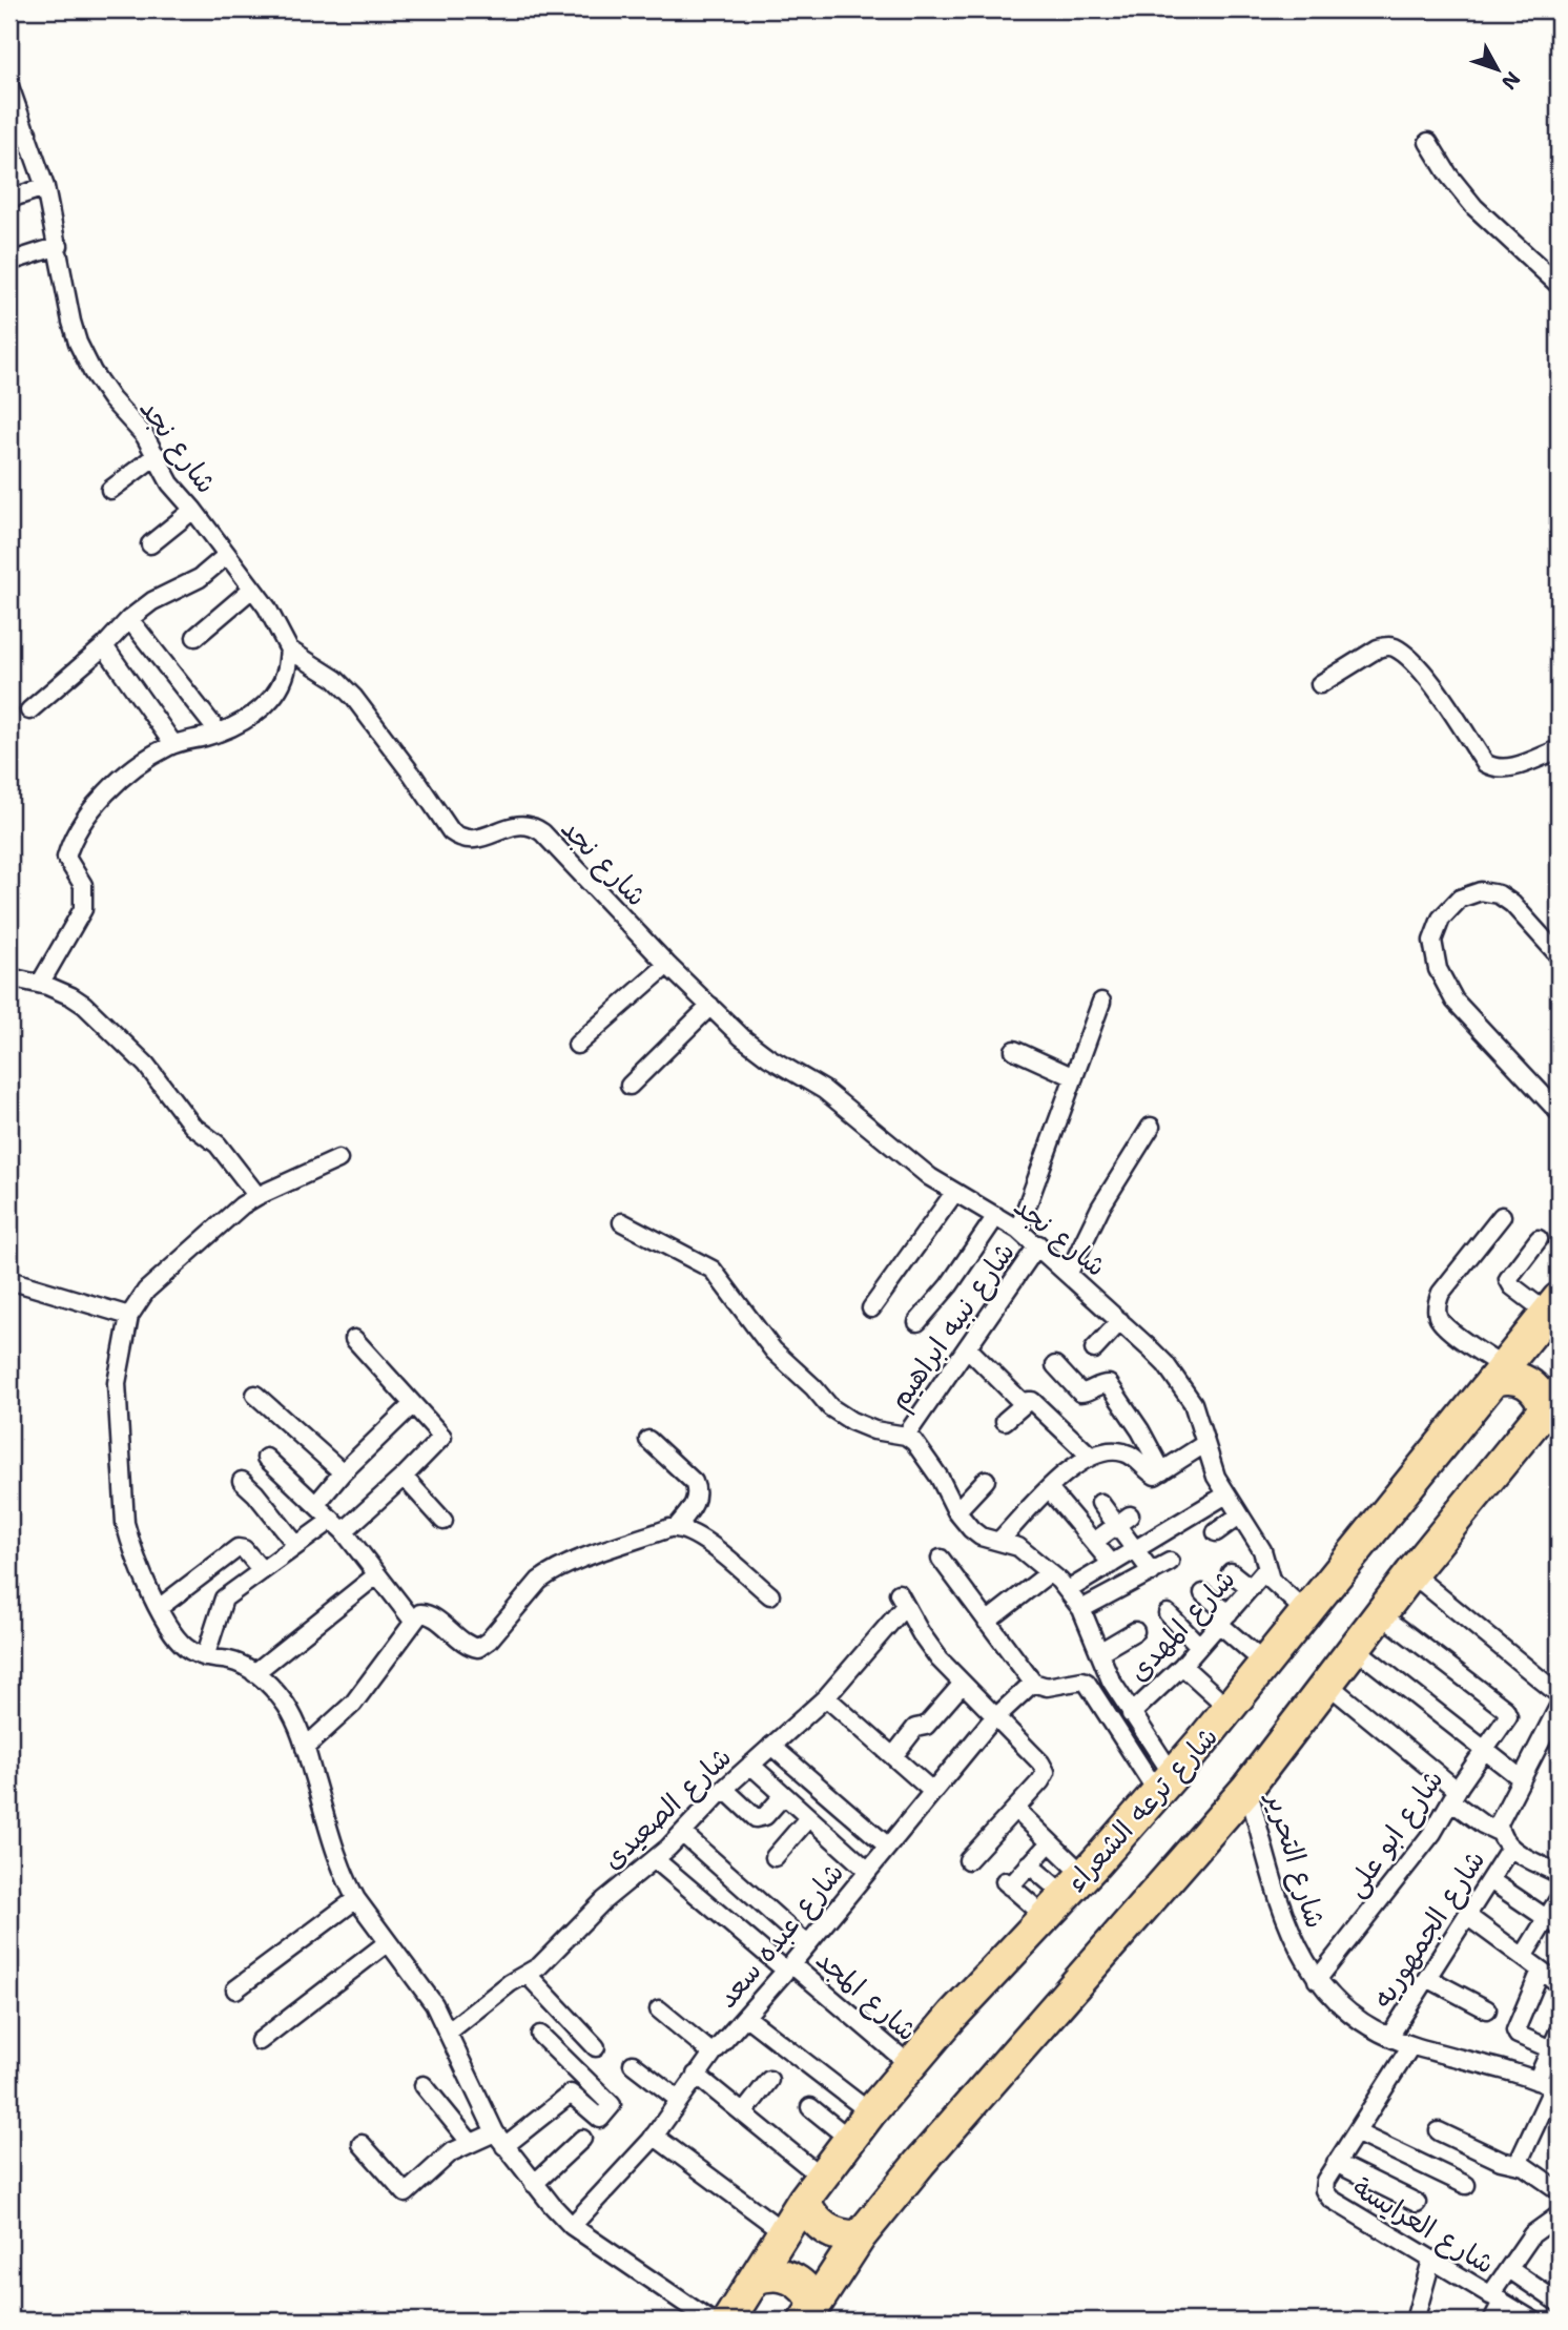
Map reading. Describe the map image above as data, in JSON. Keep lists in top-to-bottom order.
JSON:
{
  "streets": {
    "highway": ["شارع ترعه الشعراء"],
    "street": [
      "شارع نجد",
      "شارع نبيه ابراهيم",
      "شارع المهدى",
      "شارع الصعيدى",
      "شارع ابو على",
      "شارع التحرير",
      "شارع الجمهوريه",
      "شارع عبده سعد",
      "شارع المجد",
      "شارع العرايسة"
    ]
  },
  "crossings": [
    ["شارع نجد", "شارع نبيه ابراهيم"],
    ["شارع نجد", "شارع المهدى"],
    ["شارع نجد", "شارع ترعه الشعراء"],
    ["شارع الصعيدى", "شارع المجد"],
    ["شارع ترعه الشعراء", "شارع المجد"],
    ["شارع ابو على", "شارع التحرير"],
    ["شارع التحرير", "شارع الجمهوريه"],
    ["شارع التحرير", "شارع العرايسة"],
    ["شارع عبده سعد", "شارع المجد"]
  ],
  "north": "bottom right"
}
